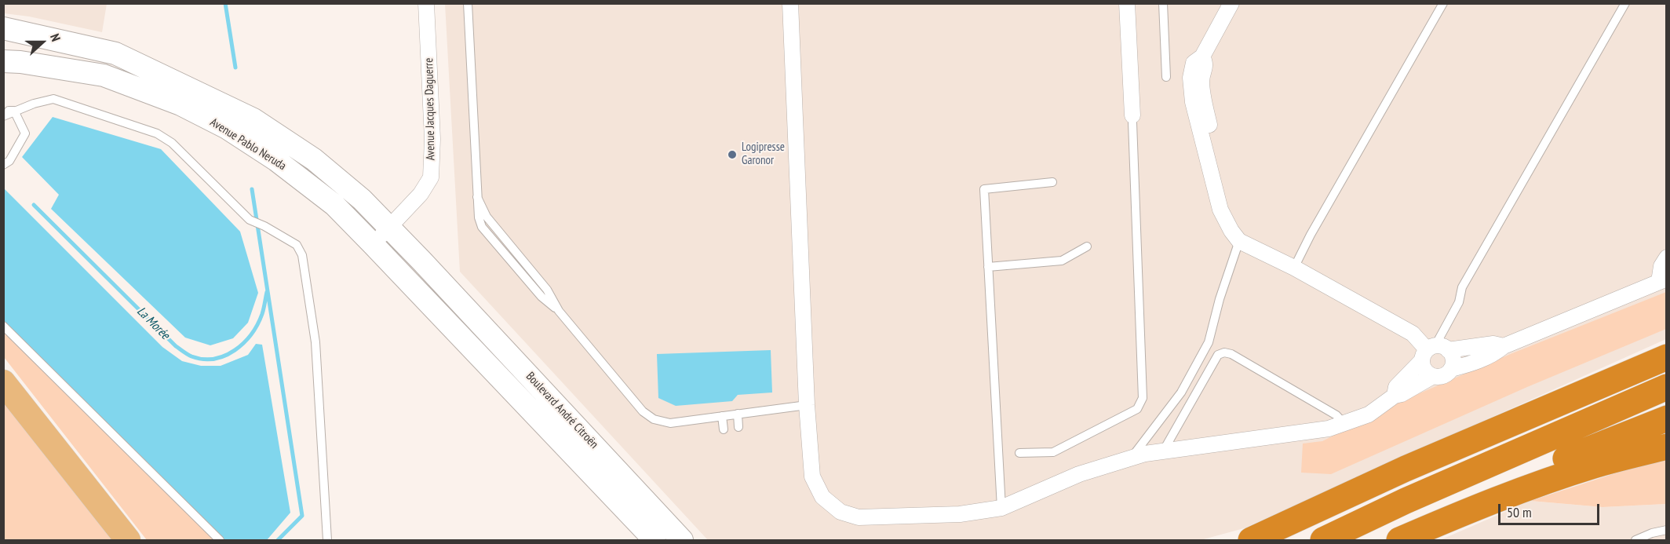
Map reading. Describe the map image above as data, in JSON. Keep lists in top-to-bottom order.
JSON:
{
  "streets": {
    "main road": ["Avenue Pablo Neruda", "Boulevard André Citroën"],
    "street": ["Avenue Jacques Daguerre"]
  },
  "crossings": [
    ["Avenue Jacques Daguerre", "Avenue Pablo Neruda"],
    ["Avenue Pablo Neruda", "Boulevard André Citroën"]
  ],
  "water": ["La Morée"],
  "places": ["Logipresse Garonor"],
  "scale_bar": "50 m",
  "north": "right"
}
